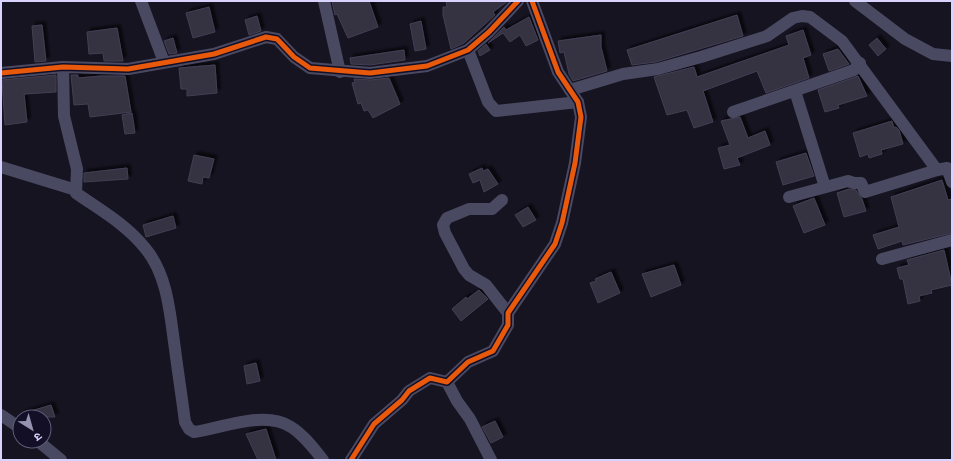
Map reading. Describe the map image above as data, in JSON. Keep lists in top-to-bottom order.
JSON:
{
  "north": "bottom right"
}
